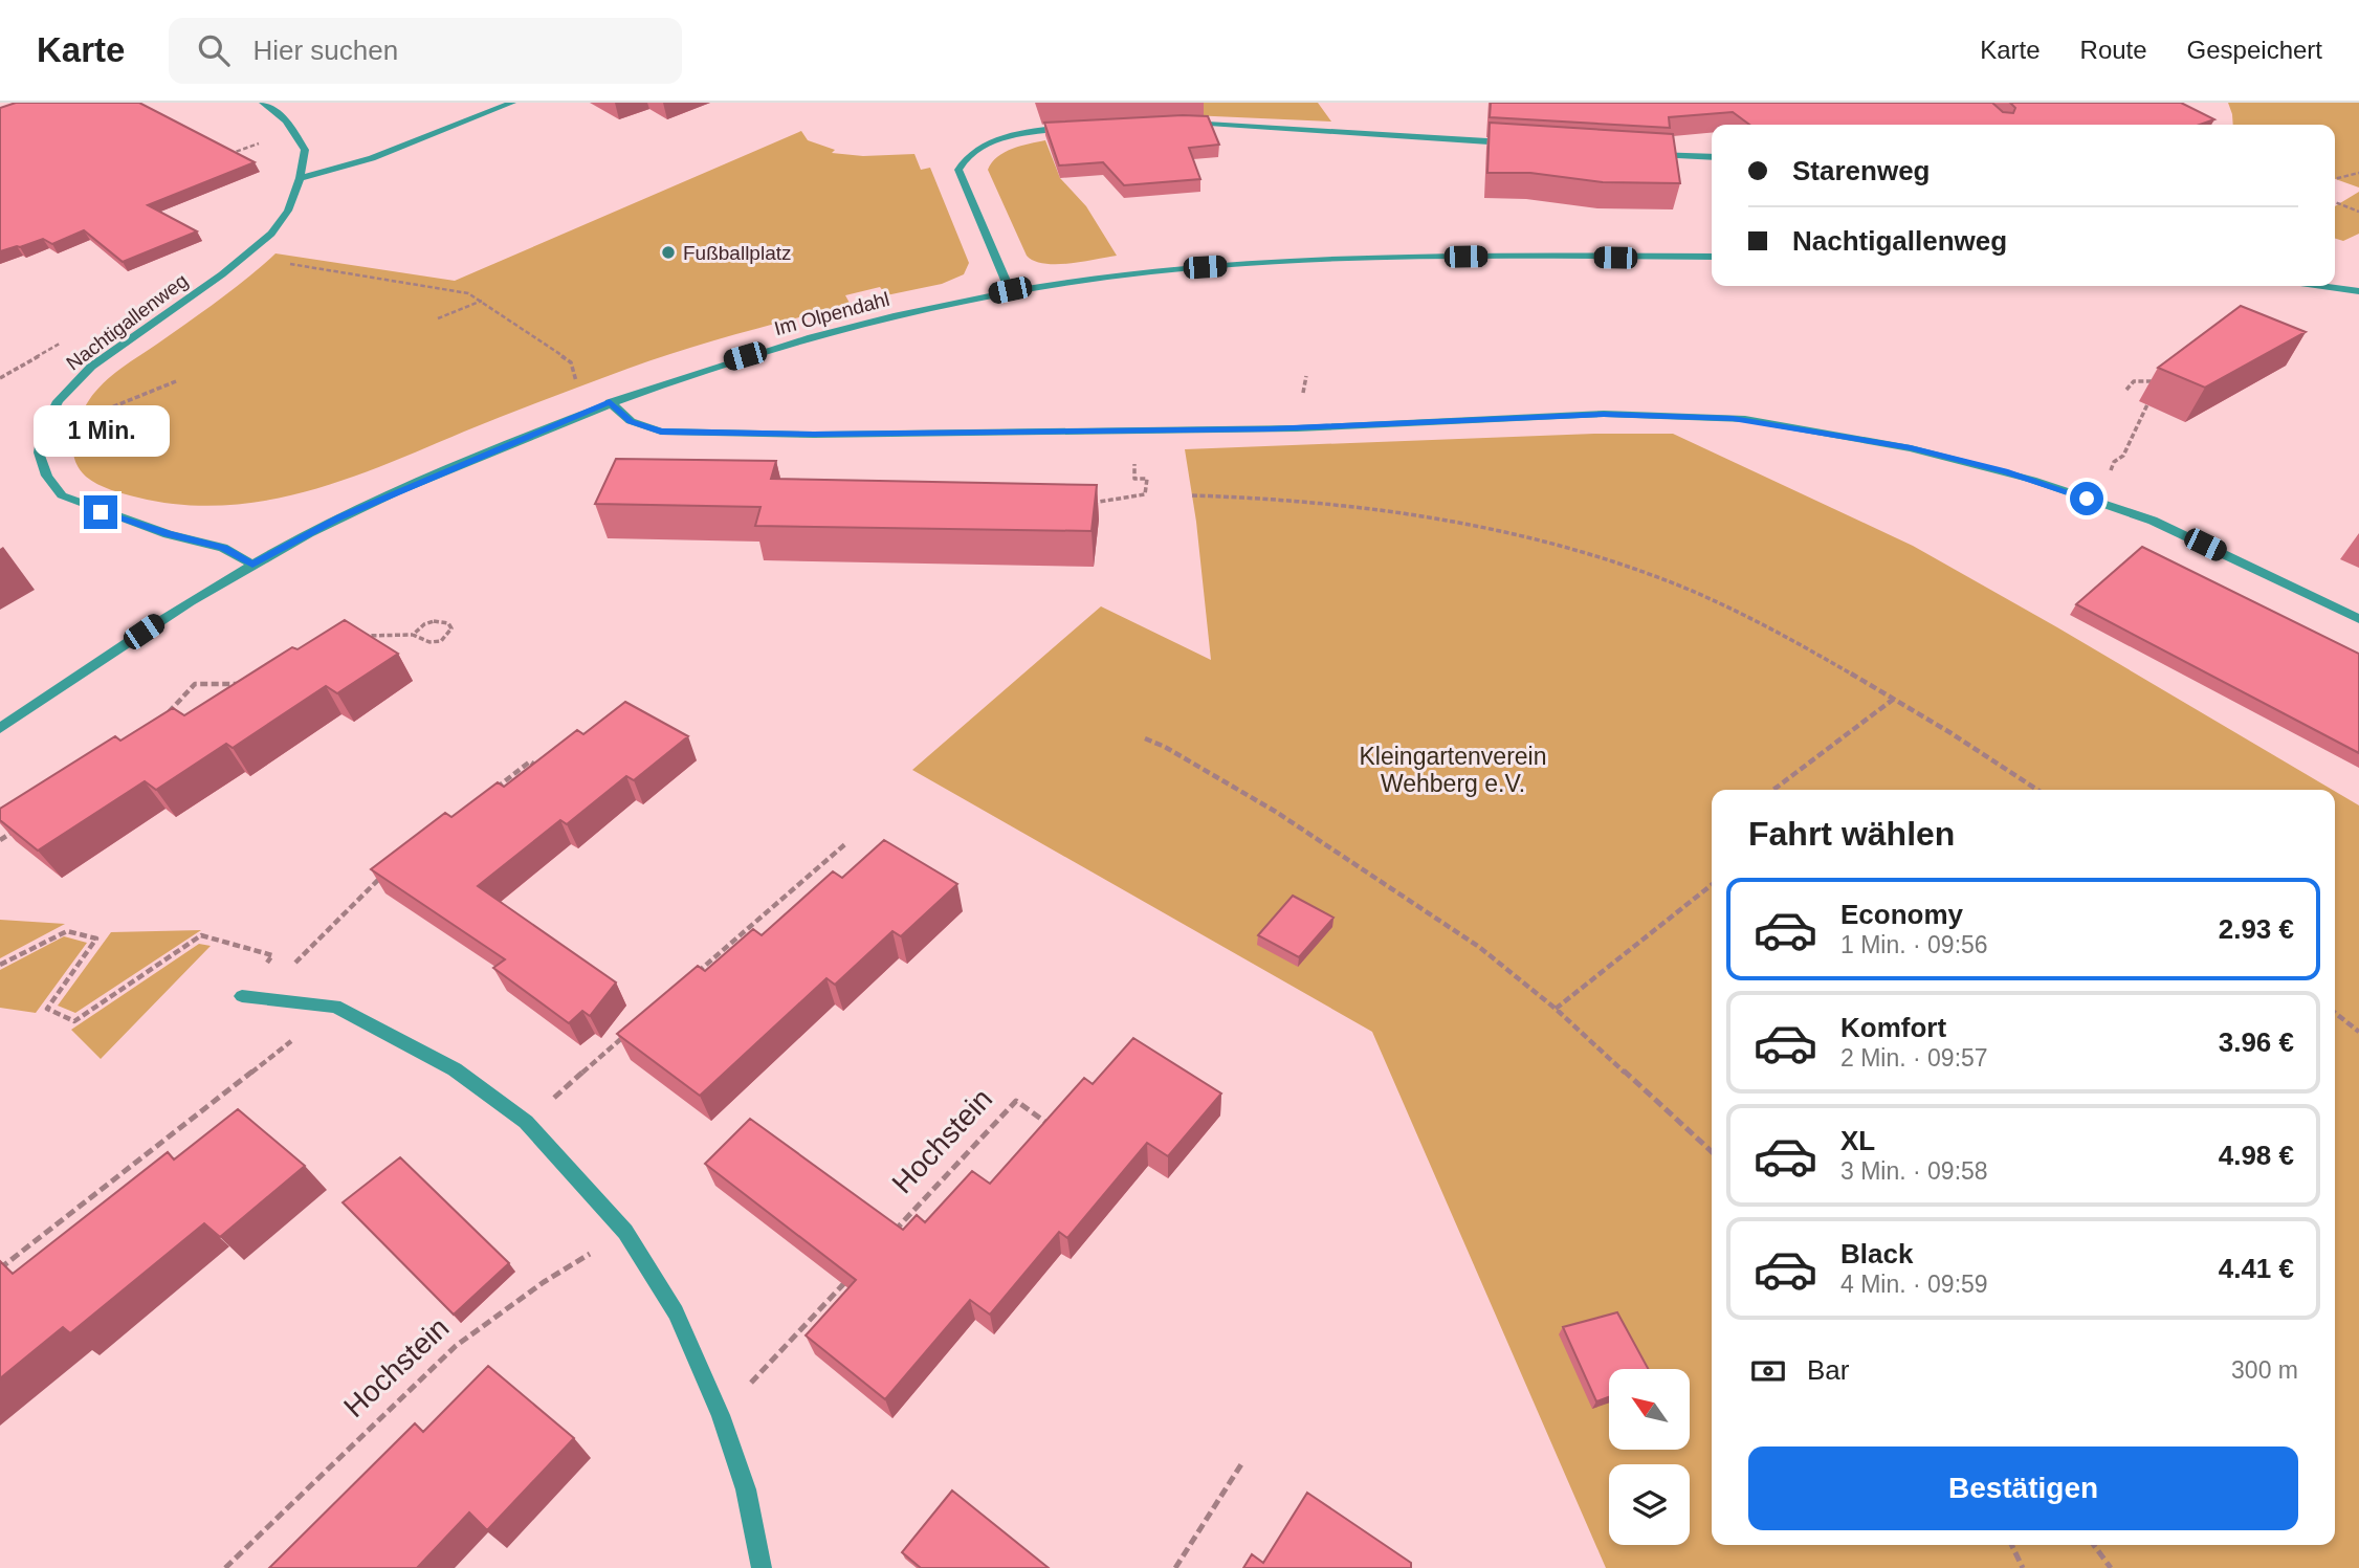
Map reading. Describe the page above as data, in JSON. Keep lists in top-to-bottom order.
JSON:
{
  "streets": {
    "street": ["Im Olpendahl", "Nachtigallenweg"],
    "path": ["Hochstein"]
  },
  "crossings": [
    ["Im Olpendahl", "Nachtigallenweg"]
  ],
  "parks": ["Kleingartenverein Wehberg e.V."],
  "places": ["Fußballplatz"],
  "north": "top left",
  "page": {
    "header": "Karte",
    "search": "Hier suchen",
    "nav": ["Karte", "Route", "Gespeichert"],
    "banner": ["Starenweg", "Nachtigallenweg"],
    "bubble": "1 Min.",
    "heading": "Fahrt wählen",
    "list": [
      {
        "name": "Economy",
        "note": "1 Min. · 09:56",
        "value": "2.93 €"
      },
      {
        "name": "Komfort",
        "note": "2 Min. · 09:57",
        "value": "3.96 €"
      },
      {
        "name": "XL",
        "note": "3 Min. · 09:58",
        "value": "4.98 €"
      },
      {
        "name": "Black",
        "note": "4 Min. · 09:59",
        "value": "4.41 €"
      }
    ],
    "pay": ["Bar", "300 m"],
    "buttons": "Bestätigen"
  }
}
